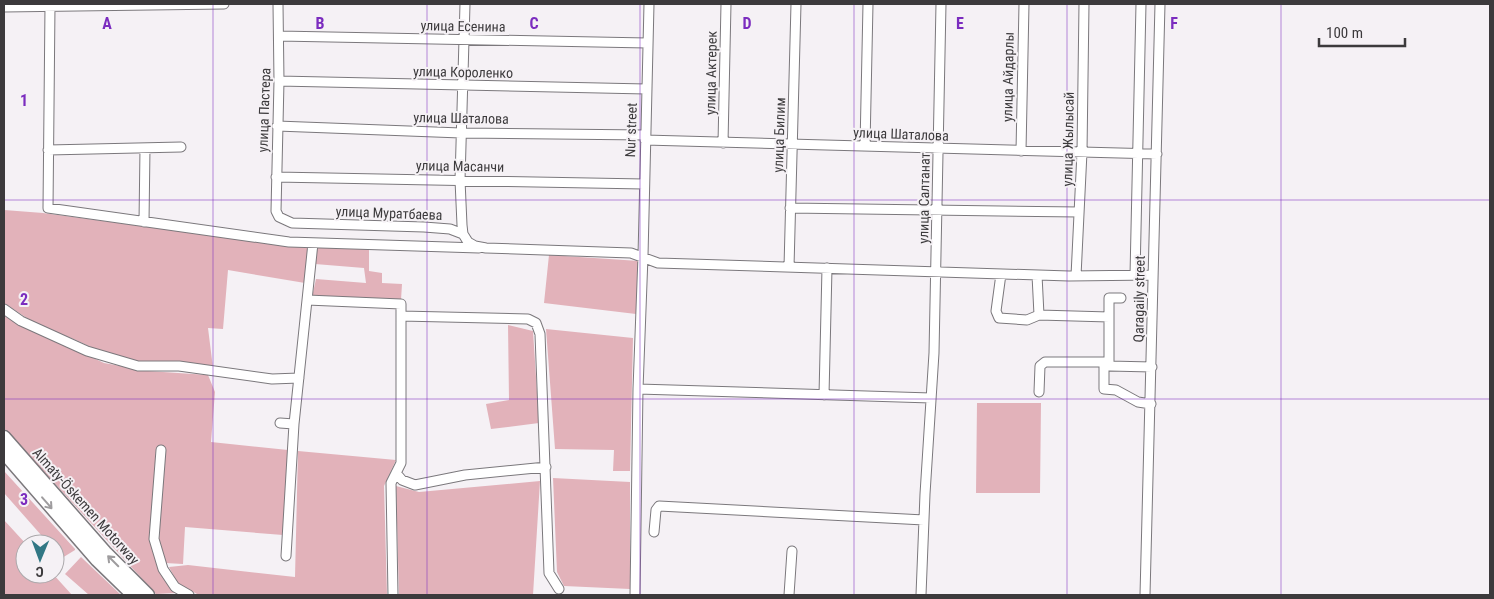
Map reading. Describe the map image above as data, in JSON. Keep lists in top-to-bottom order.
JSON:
{
  "streets": {
    "highway": ["Almaty-Öskemen Motorway"],
    "street": [
      "улица Есенина",
      "улица Короленко",
      "улица Актерек",
      "улица Айдарлы",
      "улица Пастера",
      "улица Шаталова",
      "Nur street",
      "улица Билим",
      "улица Жылысай",
      "улица Масанчи",
      "улица Салтанат",
      "улица Муратбаева",
      "Qaragaily street"
    ]
  },
  "crossings": [
    ["улица Есенина", "улица Пастера"],
    ["улица Есенина", "Nur street"],
    ["улица Короленко", "улица Пастера"],
    ["улица Короленко", "Nur street"],
    ["улица Актерек", "улица Шаталова"],
    ["улица Айдарлы", "улица Шаталова"],
    ["улица Пастера", "улица Шаталова"],
    ["улица Пастера", "улица Масанчи"],
    ["улица Пастера", "улица Муратбаева"],
    ["улица Шаталова", "Nur street"],
    ["улица Шаталова", "улица Билим"],
    ["улица Шаталова", "улица Жылысай"],
    ["улица Шаталова", "улица Салтанат"],
    ["улица Шаталова", "Qaragaily street"],
    ["Nur street", "улица Масанчи"],
    ["Nur street", "улица Муратбаева"],
    ["улица Билим", "улица Муратбаева"],
    ["улица Жылысай", "улица Муратбаева"],
    ["улица Салтанат", "улица Муратбаева"],
    ["улица Муратбаева", "Qaragaily street"]
  ],
  "scale_bar": "100 m",
  "north": "bottom",
  "grid": {
    "columns": [
      "A",
      "B",
      "C",
      "D",
      "E",
      "F"
    ],
    "rows": ["1", "2", "3"]
  }
}
